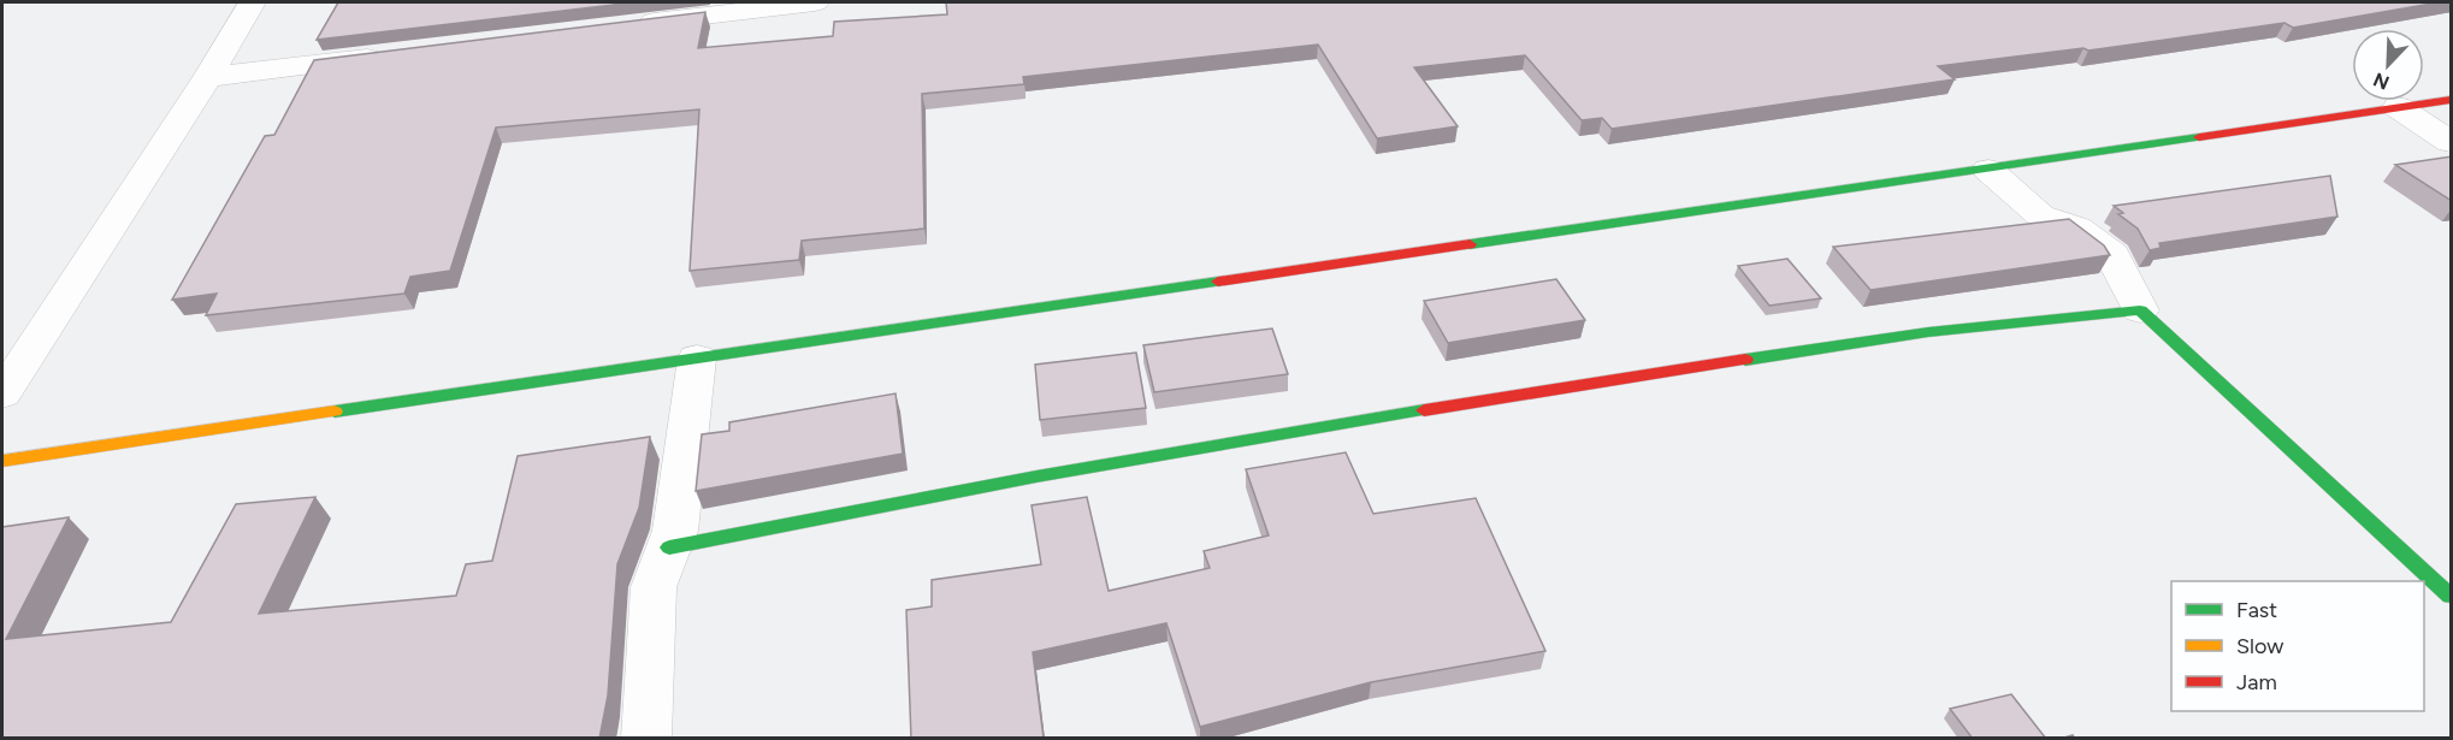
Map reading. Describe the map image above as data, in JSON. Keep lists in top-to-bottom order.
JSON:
{
  "legend": ["Fast", "Slow", "Jam"],
  "north": "bottom left"
}
